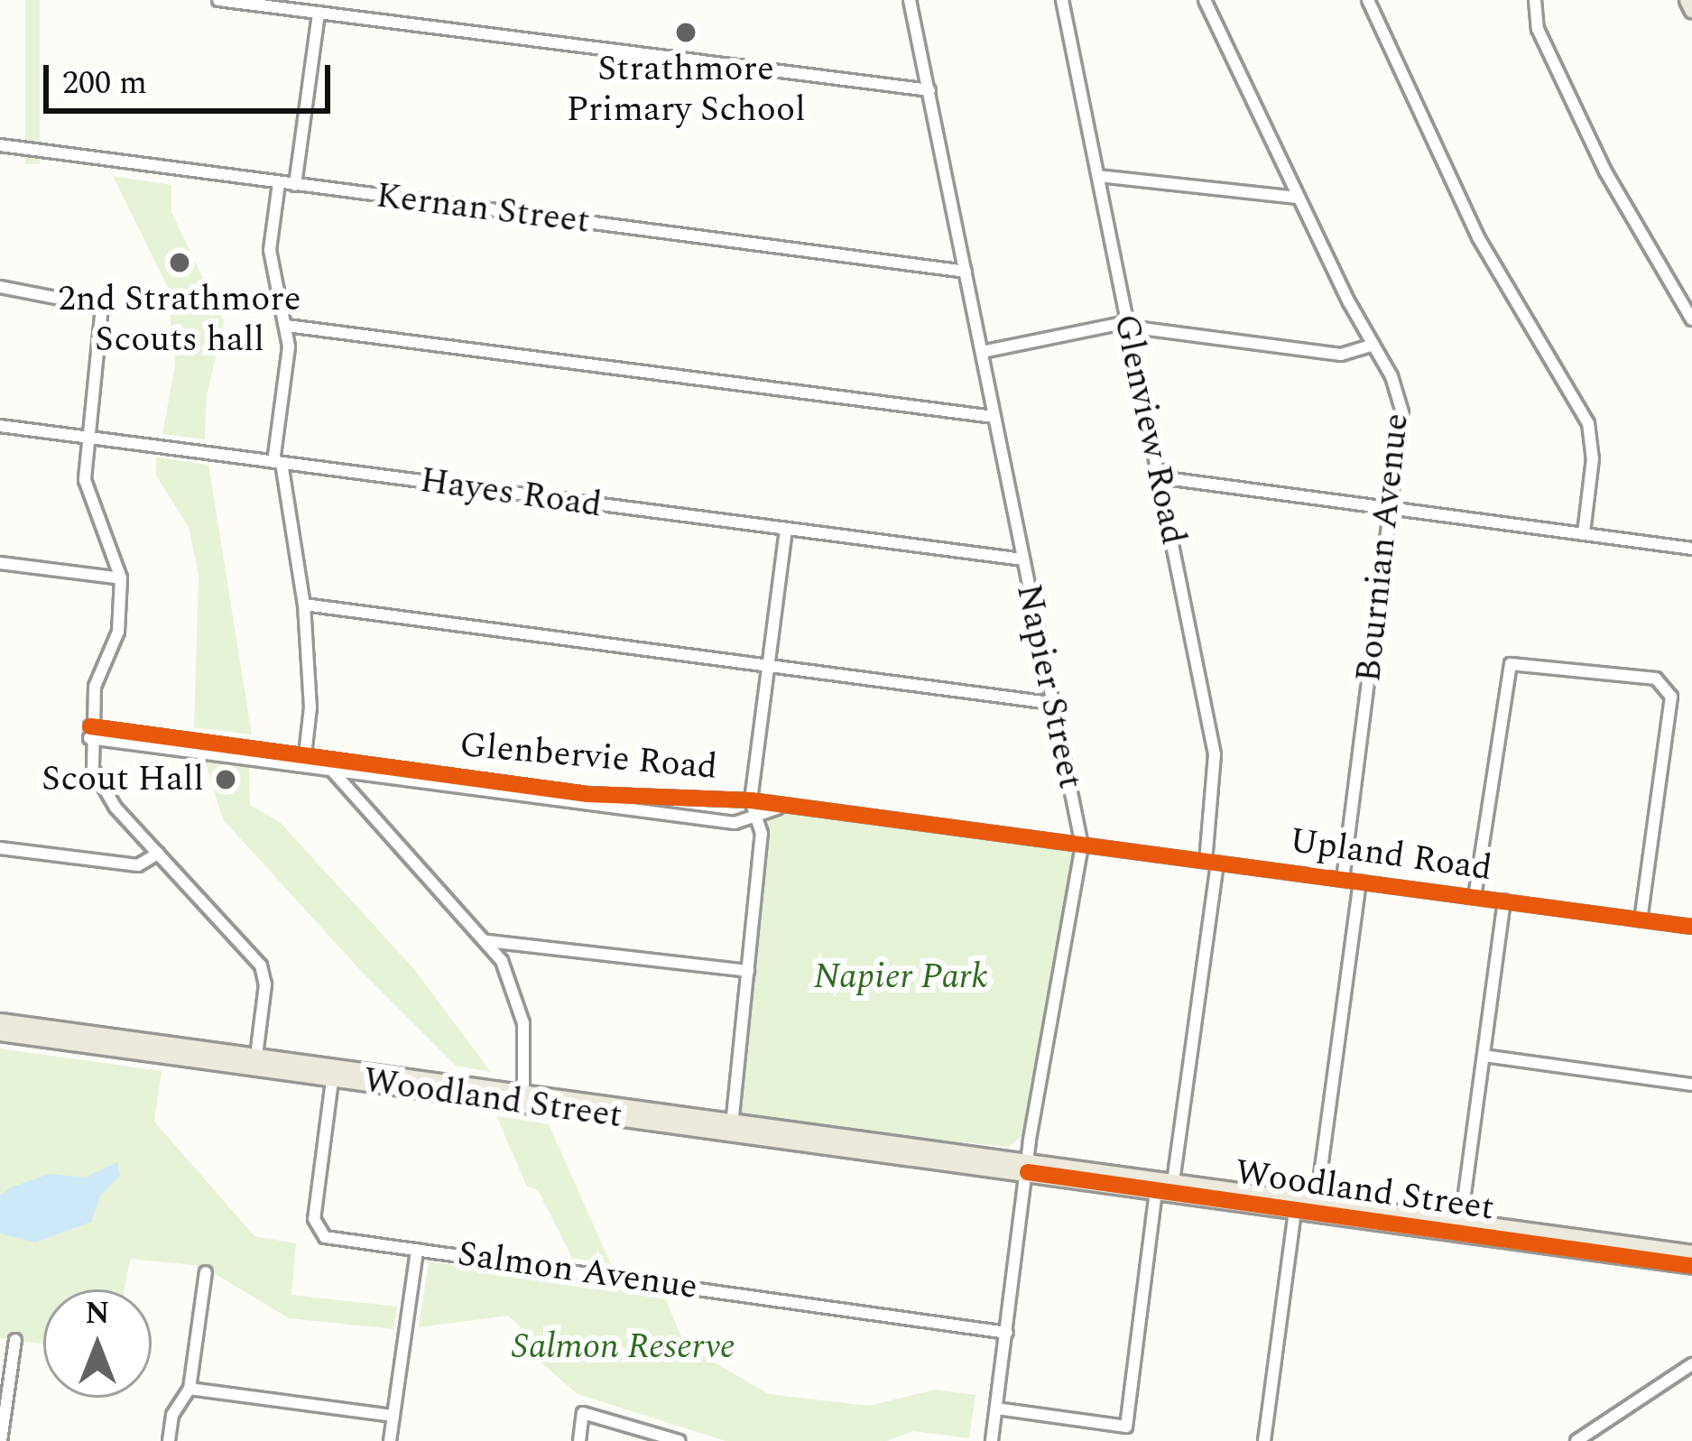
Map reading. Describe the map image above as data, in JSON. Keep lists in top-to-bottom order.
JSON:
{
  "streets": {
    "main road": ["Woodland Street"],
    "street": [
      "Kernan Street",
      "Glenview Road",
      "Hayes Road",
      "Bournian Avenue",
      "Napier Street",
      "Glenbervie Road",
      "Upland Road",
      "Salmon Avenue"
    ]
  },
  "crossings": [
    ["Kernan Street", "Napier Street"],
    ["Glenview Road", "Upland Road"],
    ["Glenview Road", "Woodland Street"],
    ["Hayes Road", "Napier Street"],
    ["Bournian Avenue", "Upland Road"],
    ["Napier Street", "Glenbervie Road"],
    ["Napier Street", "Upland Road"],
    ["Napier Street", "Woodland Street"],
    ["Napier Street", "Salmon Avenue"],
    ["Glenbervie Road", "Upland Road"],
    ["Woodland Street", "Salmon Avenue"]
  ],
  "parks": ["Napier Park", "Salmon Reserve"],
  "places": ["Strathmore Primary School", "2nd Strathmore Scouts hall", "Scout Hall"],
  "scale_bar": "200 m",
  "north": "top"
}
